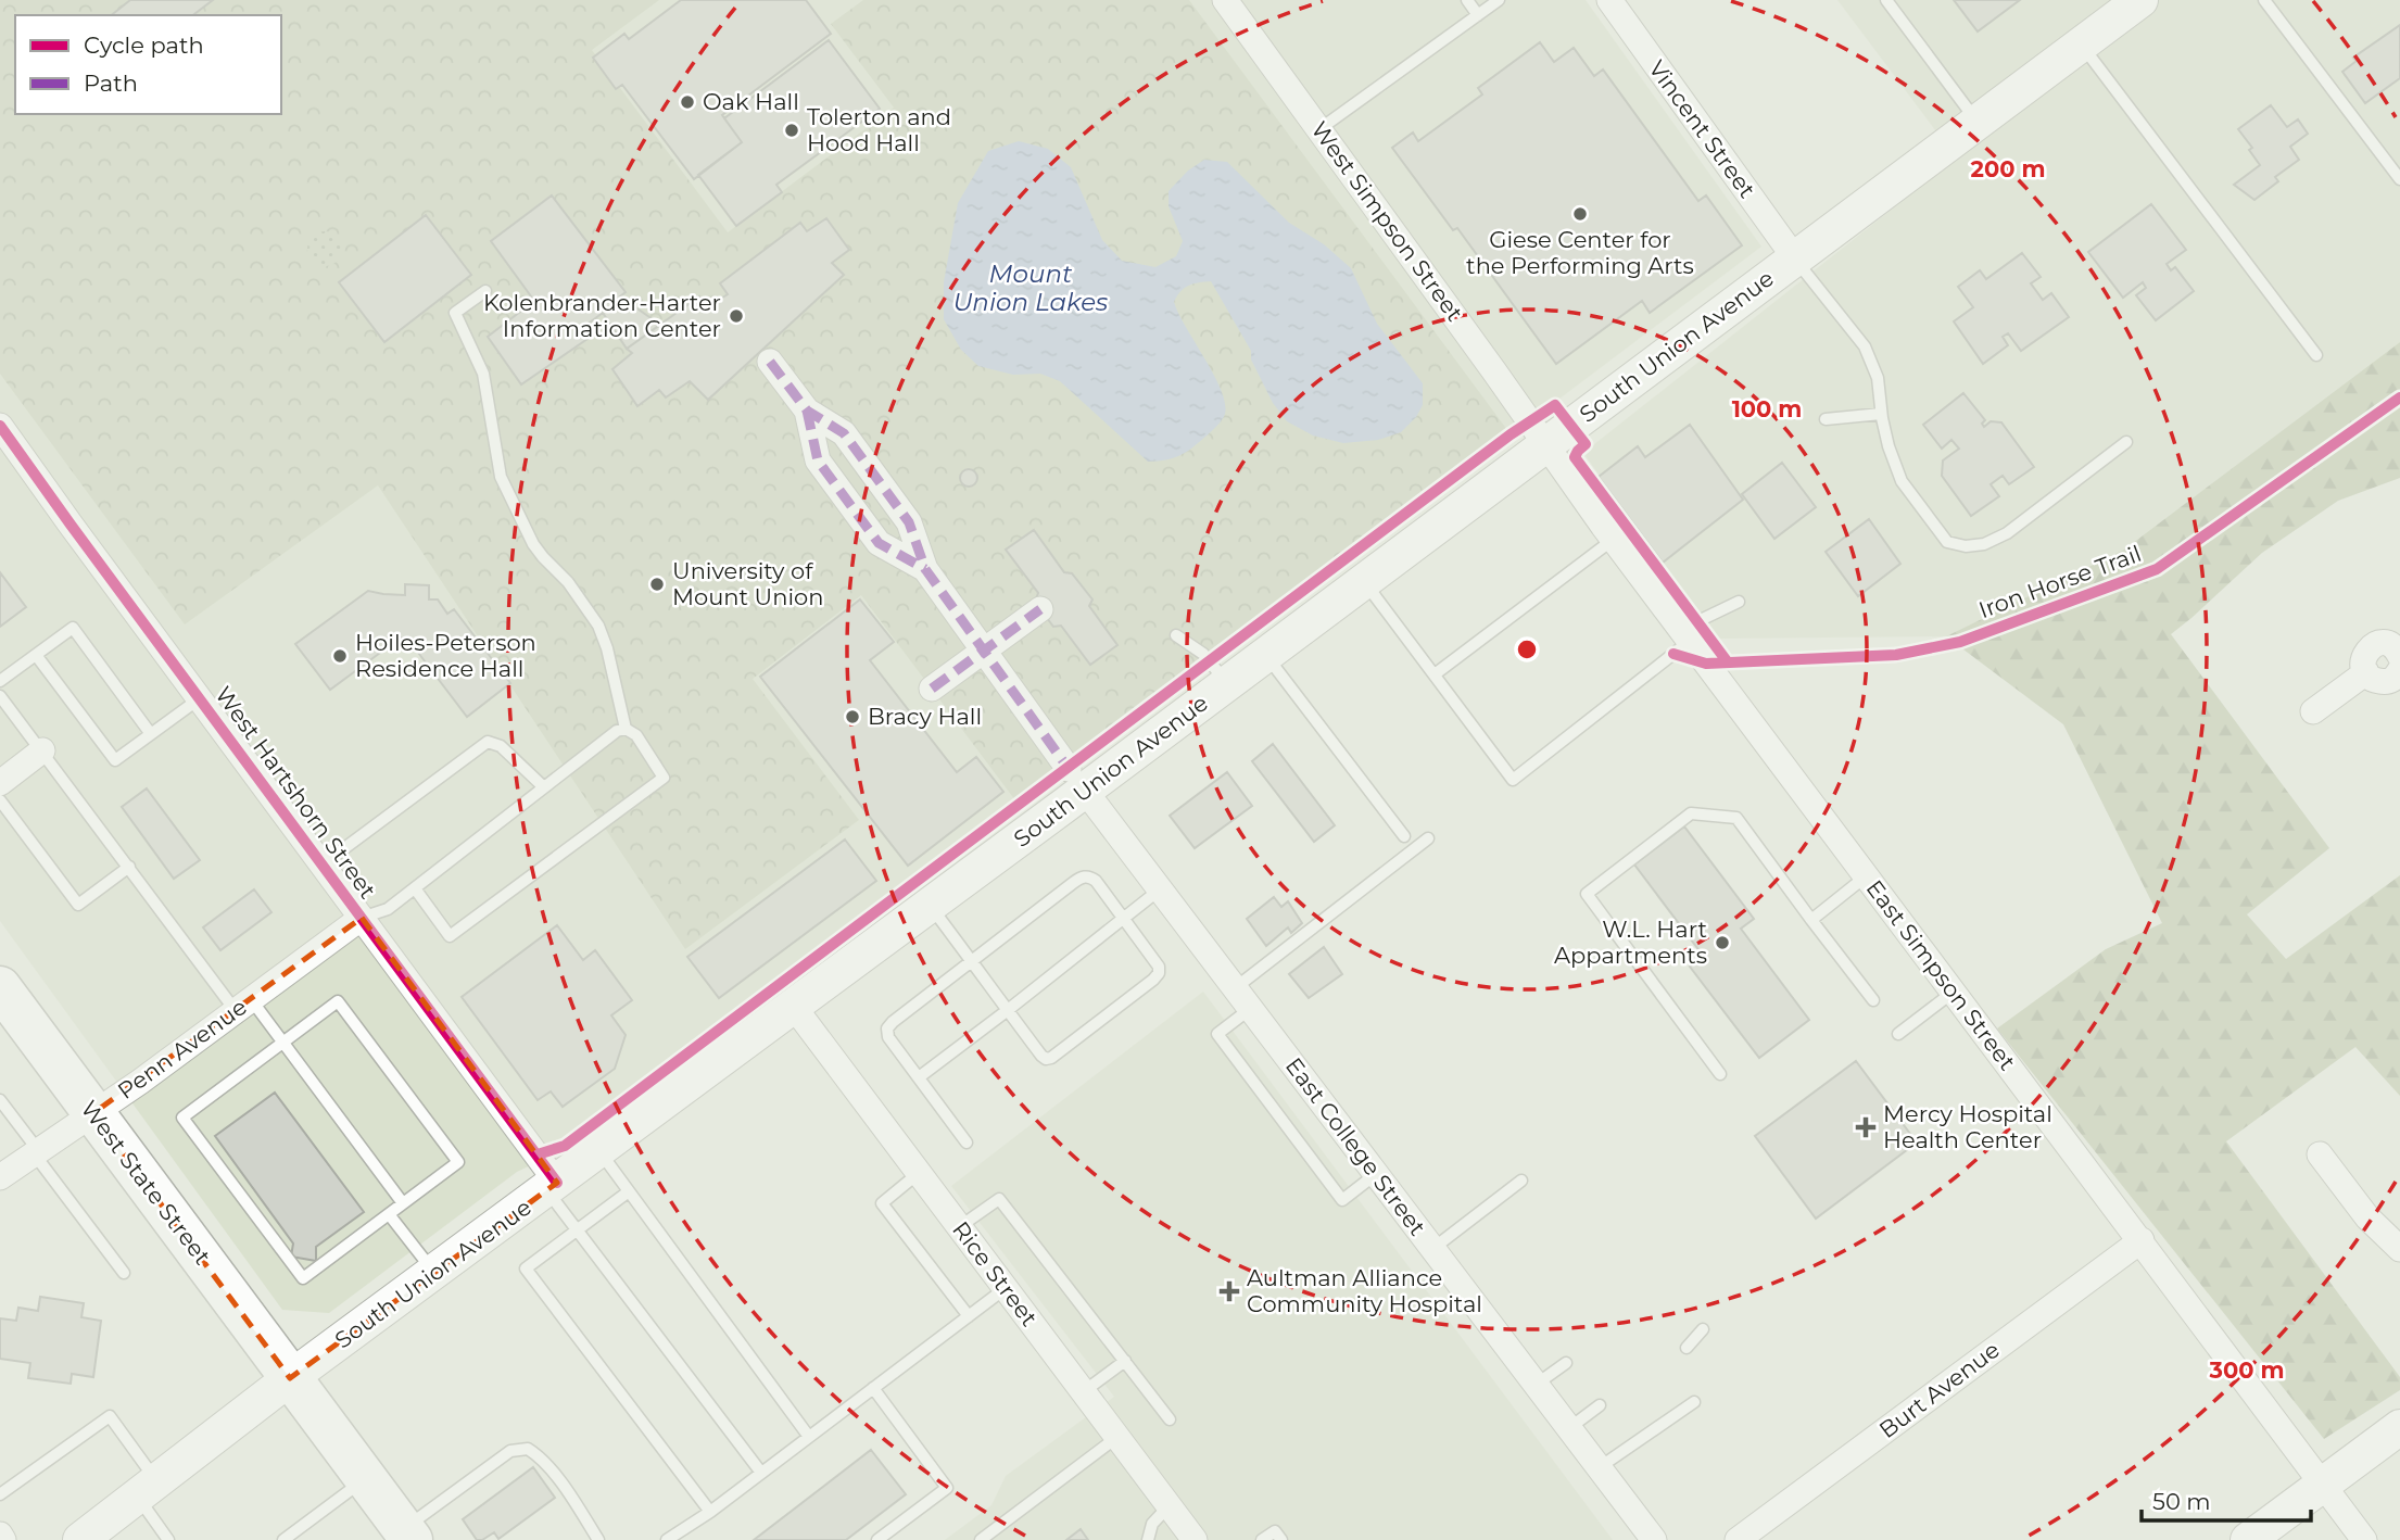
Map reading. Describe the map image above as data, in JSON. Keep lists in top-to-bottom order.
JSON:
{
  "streets": {
    "highway": ["West State Street"],
    "main road": ["South Union Avenue"],
    "street": [
      "Vincent Street",
      "West Simpson Street",
      "West Hartshorn Street",
      "East Simpson Street",
      "Penn Avenue",
      "East College Street",
      "Rice Street",
      "Burt Avenue"
    ],
    "cycle path": ["Iron Horse Trail"]
  },
  "crossings": [
    ["Vincent Street", "South Union Avenue"],
    ["West Simpson Street", "South Union Avenue"],
    ["West Simpson Street", "East Simpson Street"],
    ["South Union Avenue", "West Hartshorn Street"],
    ["South Union Avenue", "East Simpson Street"],
    ["South Union Avenue", "East College Street"],
    ["South Union Avenue", "West State Street"],
    ["South Union Avenue", "Rice Street"],
    ["West Hartshorn Street", "Penn Avenue"],
    ["East Simpson Street", "Burt Avenue"],
    ["Penn Avenue", "West State Street"]
  ],
  "water": ["Mount Union Lakes"],
  "places": {
    "other": [
      "Oak Hall",
      "Tolerton and Hood Hall",
      "Giese Center for the Performing Arts",
      "Kolenbrander-Harter Information Center",
      "University of Mount Union",
      "Hoiles-Peterson Residence Hall",
      "Bracy Hall",
      "W.L. Hart Appartments"
    ],
    "health": ["Mercy Hospital Health Center", "Aultman Alliance Community Hospital"]
  },
  "legend": ["Cycle path", "Path"],
  "scale_bar": "50 m",
  "rings": ["200 m", "100 m", "300 m"]
}
